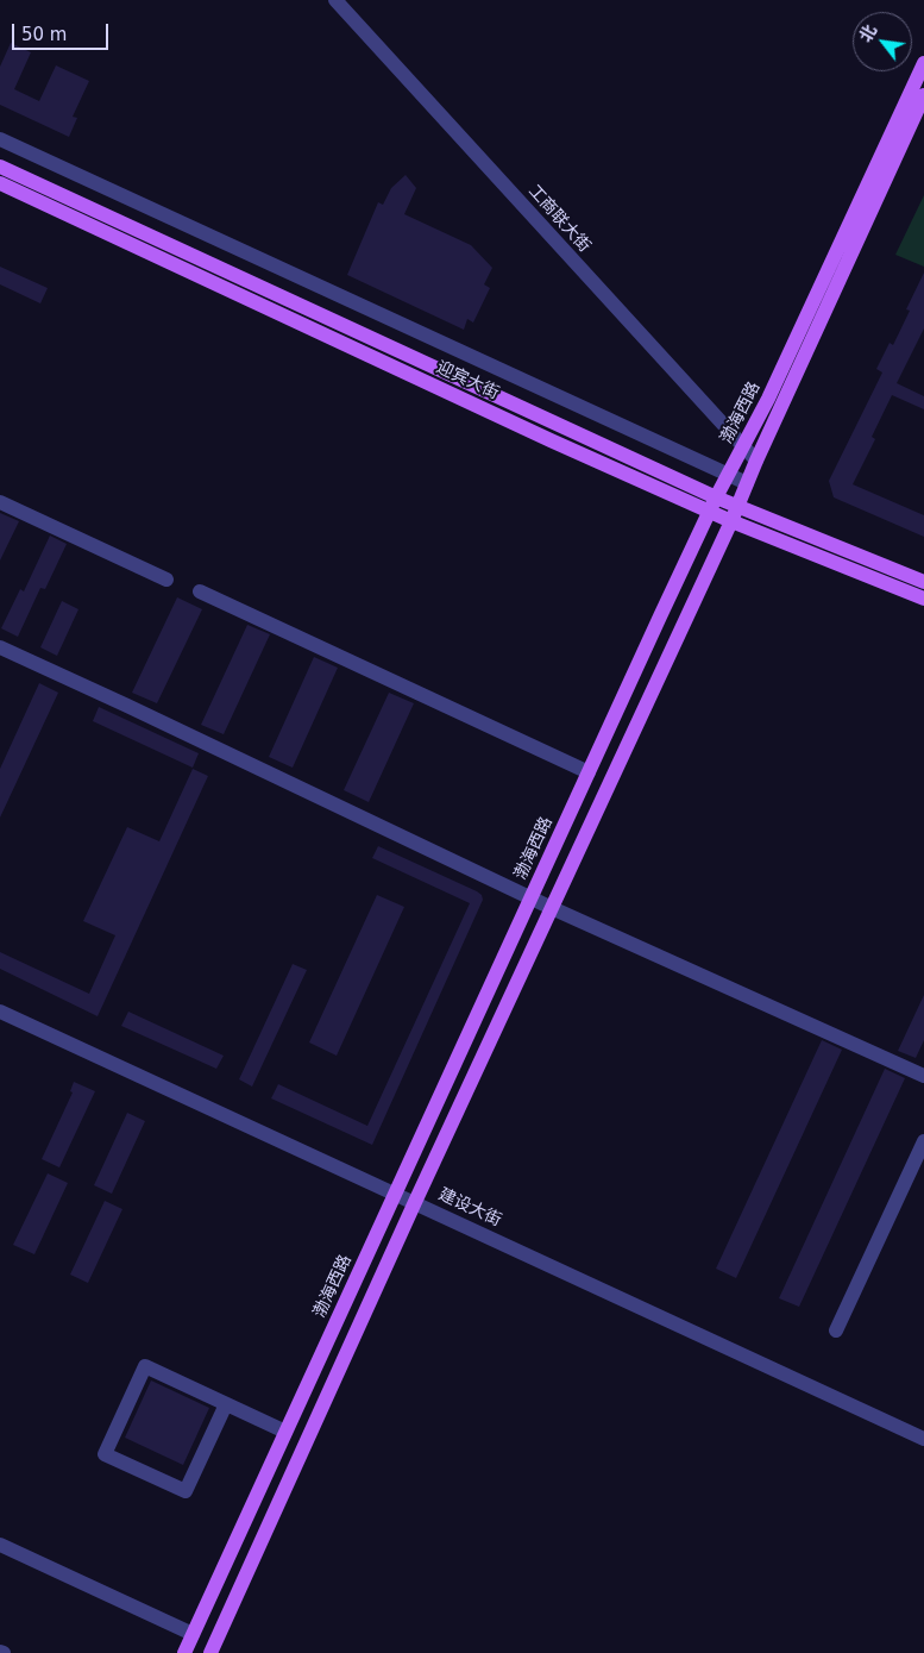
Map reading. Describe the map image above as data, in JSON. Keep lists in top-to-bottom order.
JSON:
{
  "streets": {
    "main road": ["迎宾大街", "渤海西路"],
    "street": ["工商联大街", "建设大街"]
  },
  "crossings": [
    ["工商联大街", "渤海西路"],
    ["迎宾大街", "渤海西路"],
    ["渤海西路", "建设大街"]
  ],
  "scale_bar": "50 m",
  "north": "top left"
}
